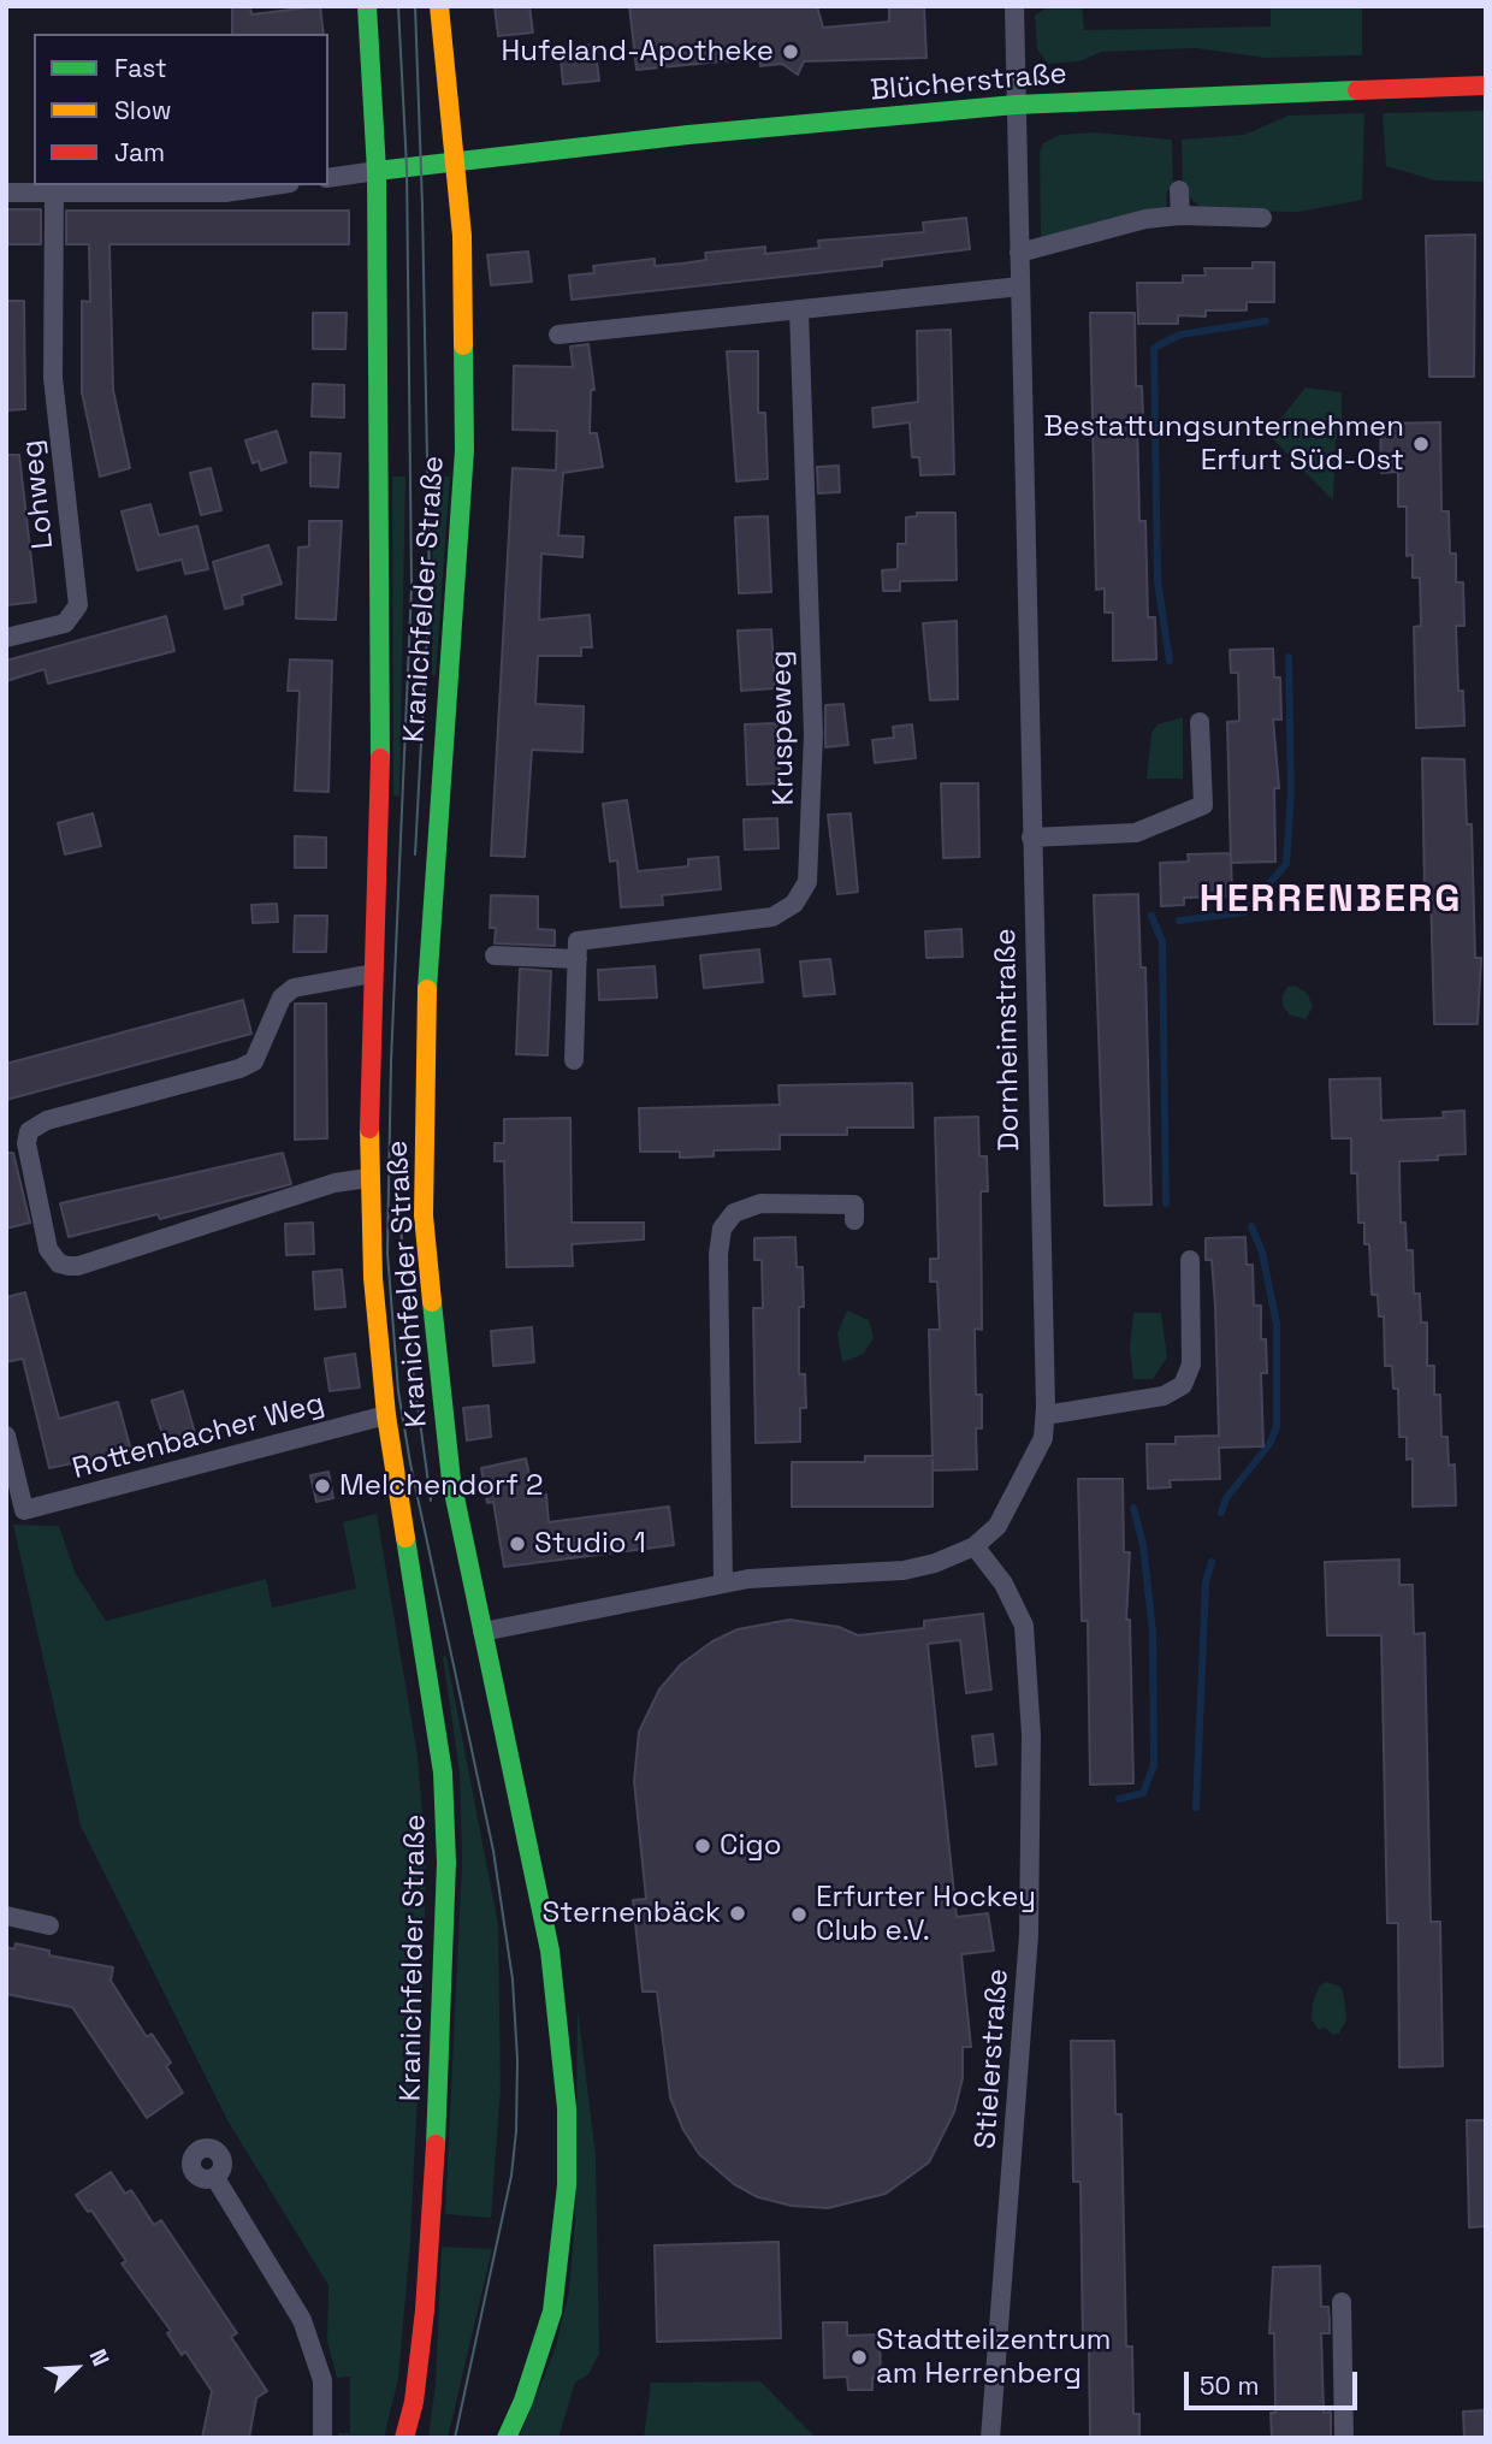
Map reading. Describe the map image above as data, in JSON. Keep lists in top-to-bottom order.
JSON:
{
  "streets": {
    "main road": ["Blücherstraße", "Kranichfelder Straße"],
    "street": [
      "Lohweg",
      "Kruspeweg",
      "Dornheimstraße",
      "Rottenbacher Weg",
      "Stielerstraße"
    ]
  },
  "crossings": [
    ["Blücherstraße", "Kranichfelder Straße"],
    ["Blücherstraße", "Dornheimstraße"],
    ["Kranichfelder Straße", "Dornheimstraße"],
    ["Kranichfelder Straße", "Rottenbacher Weg"],
    ["Dornheimstraße", "Stielerstraße"]
  ],
  "districts": ["HERRENBERG"],
  "places": [
    "Hufeland-Apotheke",
    "Bestattungsunternehmen Erfurt Süd-Ost",
    "Melchendorf 2",
    "Studio 1",
    "Cigo",
    "Sternenbäck",
    "Erfurter Hockey Club e.V.",
    "Stadtteilzentrum am Herrenberg"
  ],
  "legend": ["Fast", "Slow", "Jam"],
  "scale_bar": "50 m",
  "north": "top right"
}
